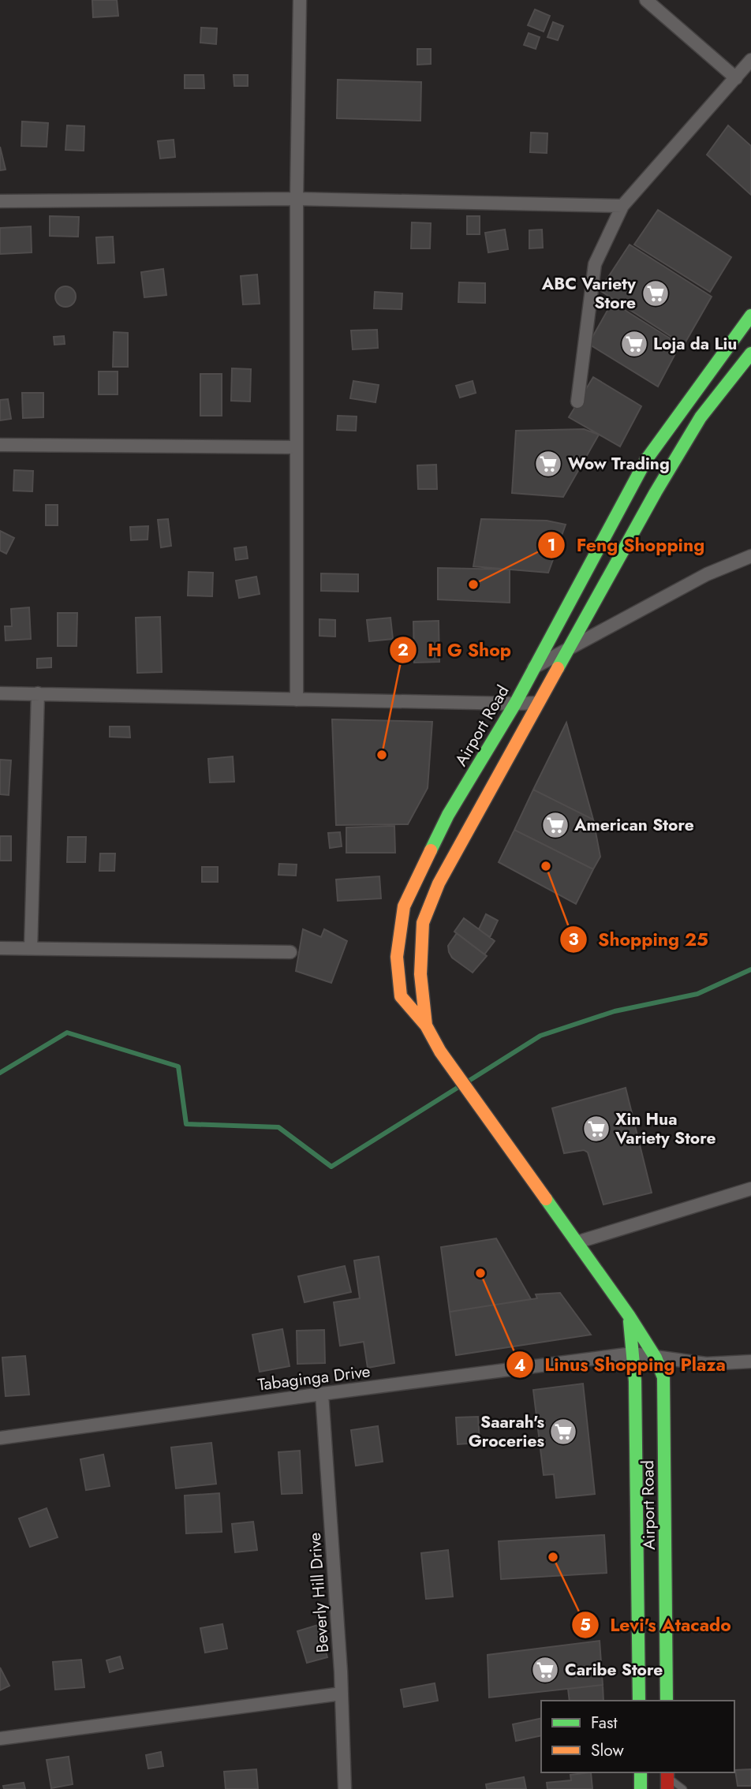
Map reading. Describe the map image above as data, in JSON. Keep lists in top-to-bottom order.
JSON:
{
  "streets": {
    "street": ["Airport Road", "Tabaginga Drive", "Beverly Hill Drive"]
  },
  "crossings": [
    ["Airport Road", "Tabaginga Drive"],
    ["Tabaginga Drive", "Beverly Hill Drive"]
  ],
  "places": {
    "supermarket": [
      "ABC Variety Store",
      "Loja da Liu",
      "Wow Trading",
      "American Store",
      "Xin Hua Variety Store",
      "Saarah's Groceries",
      "Caribe Store"
    ],
    "other": [
      "Feng Shopping",
      "H G Shop",
      "Shopping 25",
      "Linus Shopping Plaza",
      "Levi's Atacado"
    ]
  },
  "legend": ["Fast", "Slow"]
}
